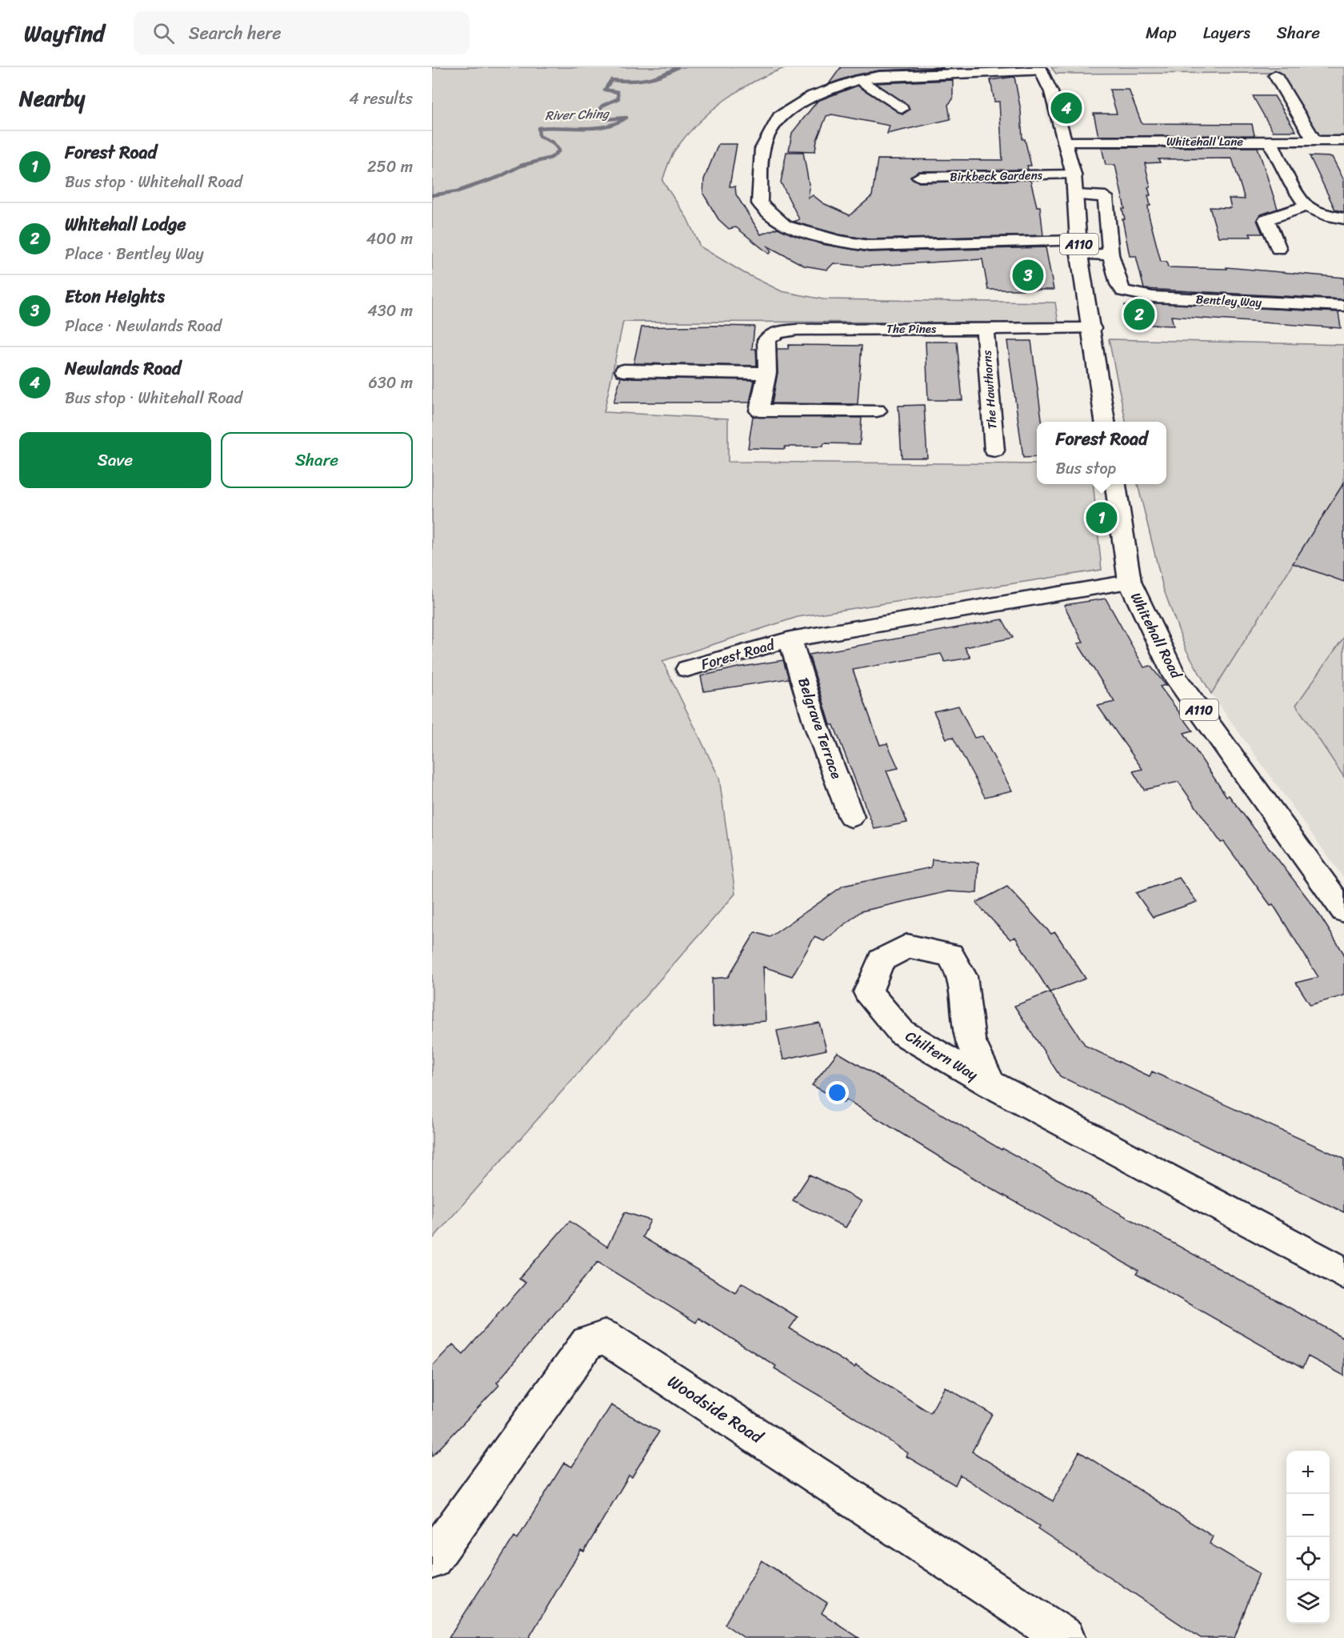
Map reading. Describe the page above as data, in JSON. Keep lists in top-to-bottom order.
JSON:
{
  "streets": {
    "street": [
      "Whitehall Lane",
      "Birkbeck Gardens",
      "A110",
      "Bentley Way",
      "The Pines",
      "The Hawthorns",
      "Whitehall Road",
      "Forest Road",
      "Belgrave Terrace",
      "Chiltern Way",
      "Woodside Road"
    ]
  },
  "crossings": [
    ["Whitehall Lane", "A110"],
    ["Birkbeck Gardens", "A110"],
    ["A110", "The Pines"],
    ["The Pines", "The Hawthorns"],
    ["Whitehall Road", "Forest Road"],
    ["Forest Road", "Belgrave Terrace"]
  ],
  "water": ["River Ching"],
  "page": {
    "header": "Wayfind",
    "search": "Search here",
    "nav": ["Map", "Layers", "Share"],
    "heading": ["Nearby", "4 results"],
    "pins": [
      "4",
      "3",
      "2",
      "1"
    ],
    "list": [
      {
        "mark": "1",
        "name": "Forest Road",
        "note": "Bus stop · Whitehall Road",
        "value": "250 m"
      },
      {
        "mark": "2",
        "name": "Whitehall Lodge",
        "note": "Place · Bentley Way",
        "value": "400 m"
      },
      {
        "mark": "3",
        "name": "Eton Heights",
        "note": "Place · Newlands Road",
        "value": "430 m"
      },
      {
        "mark": "4",
        "name": "Newlands Road",
        "note": "Bus stop · Whitehall Road",
        "value": "630 m"
      }
    ],
    "buttons": ["Save", "Share"],
    "popup": ["Forest Road", "Bus stop"],
    "map_buttons": ["+", "−"]
  }
}
